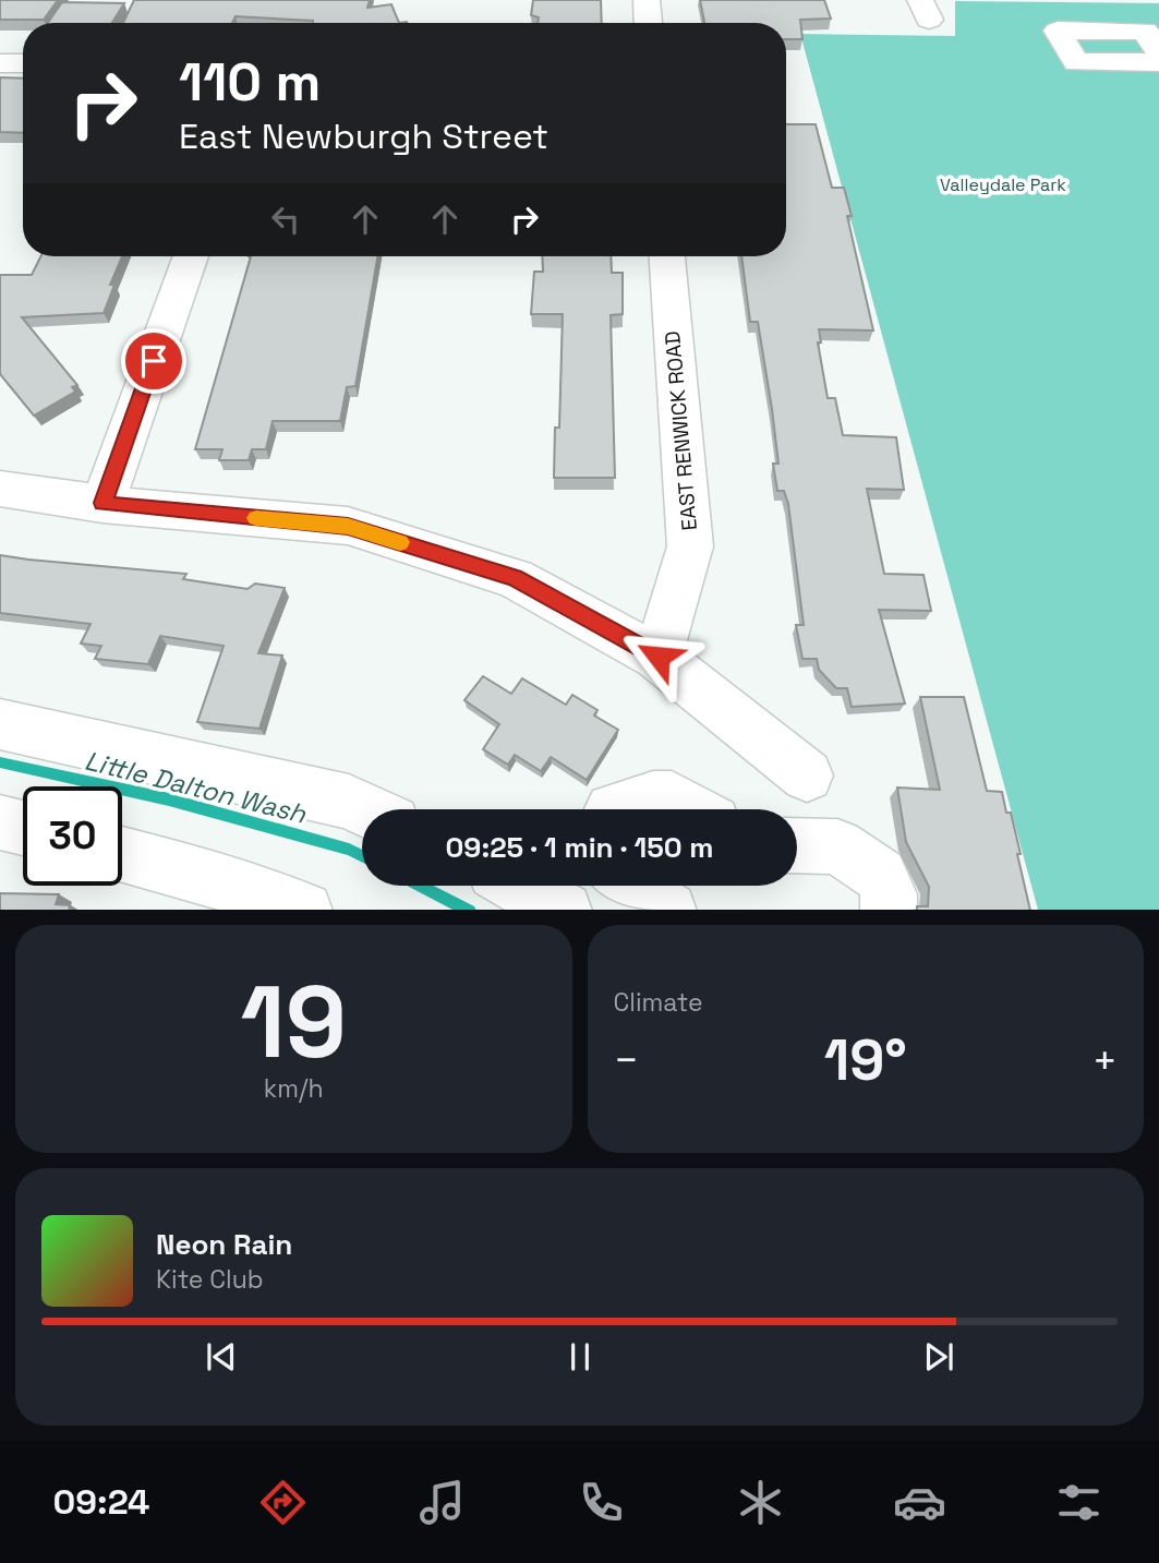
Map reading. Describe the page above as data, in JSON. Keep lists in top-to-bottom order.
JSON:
{
  "streets": {
    "street": ["EAST RENWICK ROAD"]
  },
  "water": ["Little Dalton Wash"],
  "parks": ["Valleydale Park"],
  "page": {
    "turn": ["110 m", "East Newburgh Street"],
    "limit": "30",
    "trip": "09:25 · 1 min · 150 m",
    "tile": [
      ["19", "km/h"],
      "Climate"
    ],
    "heat": ["−", "19°", "+"],
    "song": ["Neon Rain", "Kite Club"],
    "tabs": "09:24"
  }
}
